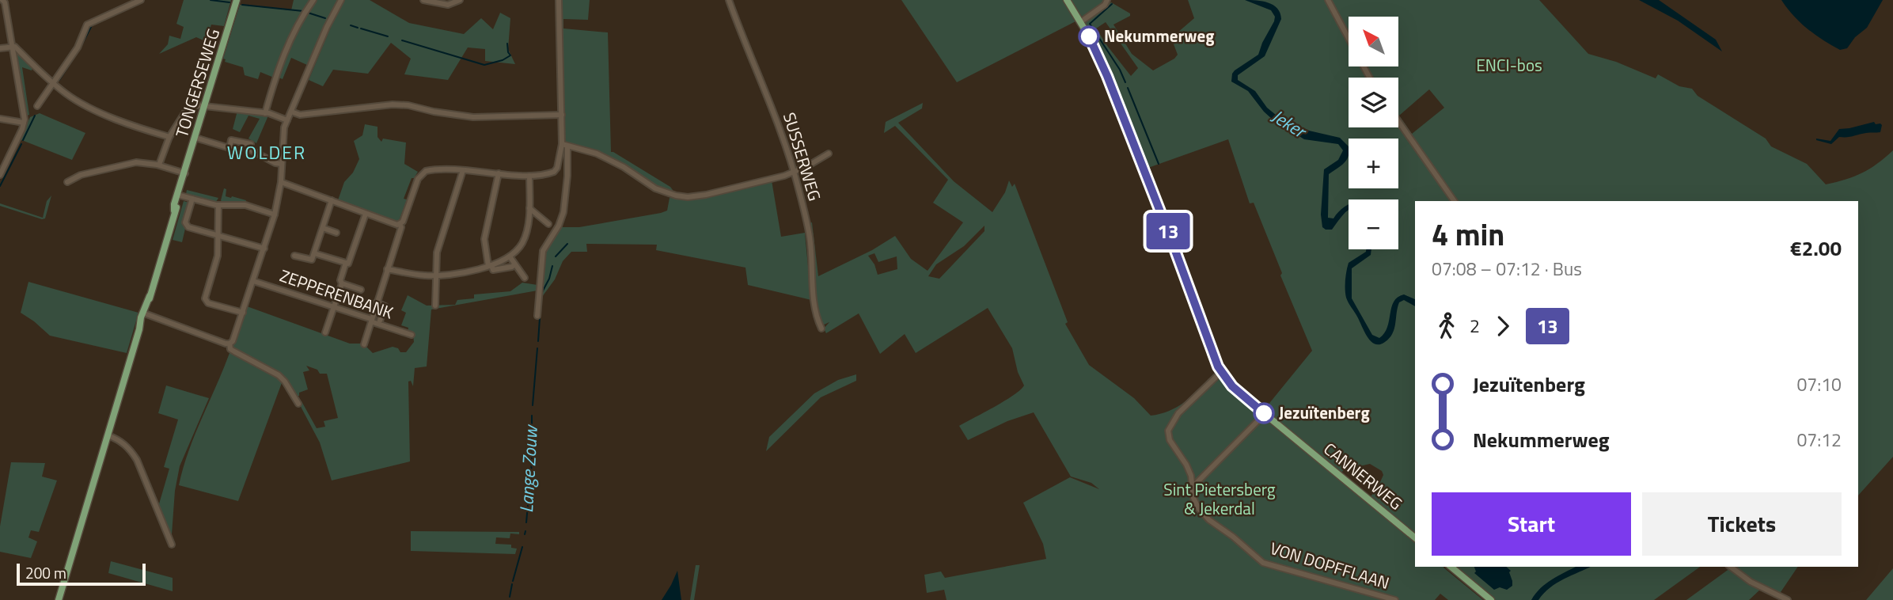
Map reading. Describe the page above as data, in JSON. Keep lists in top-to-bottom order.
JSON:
{
  "streets": {
    "main road": ["TONGERSEWEG", "CANNERWEG"],
    "street": ["SUSSERWEG", "ZEPPERENBANK", "VON DOPFFLAAN"]
  },
  "crossings": [
    ["CANNERWEG", "VON DOPFFLAAN"]
  ],
  "districts": ["WOLDER"],
  "water": ["Jeker", "Lange Zouw"],
  "parks": ["ENCI-bos", "Sint Pietersberg & Jekerdal"],
  "places": ["Nekummerweg", "Jezuïtenberg"],
  "lines": ["bus line 13"],
  "scale_bar": "200 m",
  "north": "top left",
  "page": {
    "on_map": "13",
    "map_buttons": ["+", "−"],
    "heading": ["4 min", "07:08 – 07:12 · Bus", "€2.00"],
    "legs": ["2", "13"],
    "list": [
      {
        "name": "Jezuïtenberg",
        "value": "07:10"
      },
      {
        "name": "Nekummerweg",
        "value": "07:12"
      }
    ],
    "buttons": ["Start", "Tickets"],
    "scale": "200 m"
  }
}
